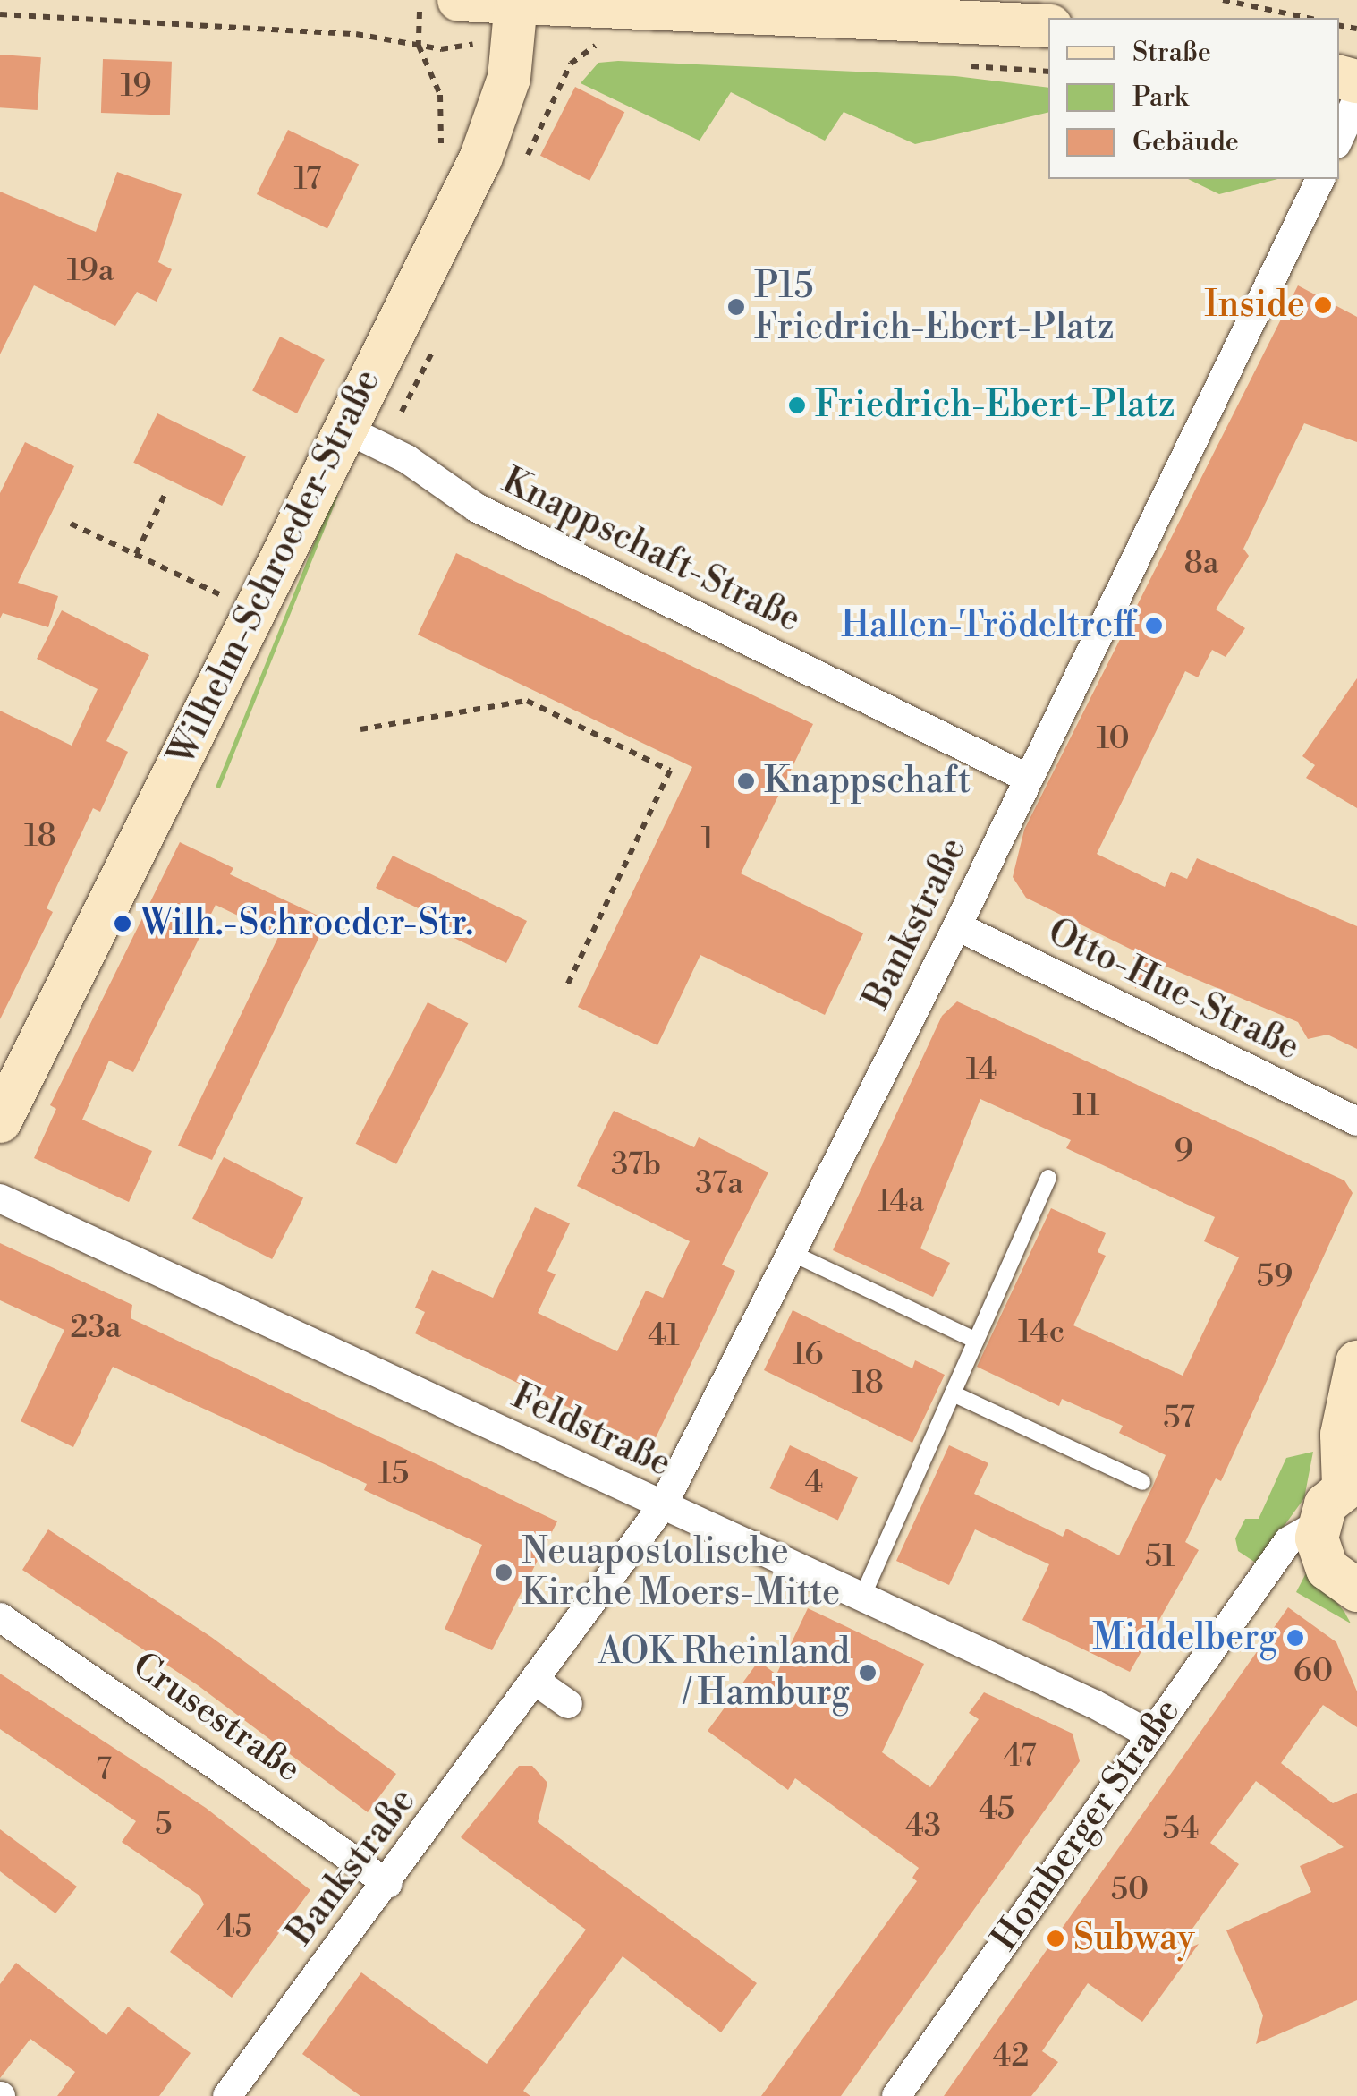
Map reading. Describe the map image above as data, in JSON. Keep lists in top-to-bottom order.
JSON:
{
  "streets": {
    "main road": ["Wilhelm-Schroeder-Straße", "Homberger Straße"],
    "street": [
      "Knappschaft-Straße",
      "Bankstraße",
      "Otto-Hue-Straße",
      "Feldstraße",
      "Crusestraße"
    ]
  },
  "crossings": [
    ["Knappschaft-Straße", "Wilhelm-Schroeder-Straße"],
    ["Knappschaft-Straße", "Bankstraße"],
    ["Bankstraße", "Otto-Hue-Straße"],
    ["Bankstraße", "Feldstraße"],
    ["Bankstraße", "Crusestraße"],
    ["Feldstraße", "Homberger Straße"]
  ],
  "places": [
    "Inside",
    "P15 Friedrich-Ebert-Platz",
    "Friedrich-Ebert-Platz",
    "Hallen-Trödeltreff",
    "Knappschaft",
    "Wilh.-Schroeder-Str.",
    "Neuapostolische Kirche Moers-Mitte",
    "Middelberg",
    "AOK Rheinland / Hamburg",
    "Subway"
  ],
  "house_numbers": [
    "19",
    "17",
    "19a",
    "8a",
    "10",
    "18",
    "1",
    "14",
    "11",
    "9",
    "37b",
    "37a",
    "14a",
    "59",
    "23a",
    "14c",
    "41",
    "16",
    "18",
    "57",
    "15",
    "4",
    "51",
    "60",
    "47",
    "7",
    "45",
    "5",
    "43",
    "54",
    "50",
    "45",
    "42"
  ],
  "legend": ["Straße", "Park", "Gebäude"]
}
